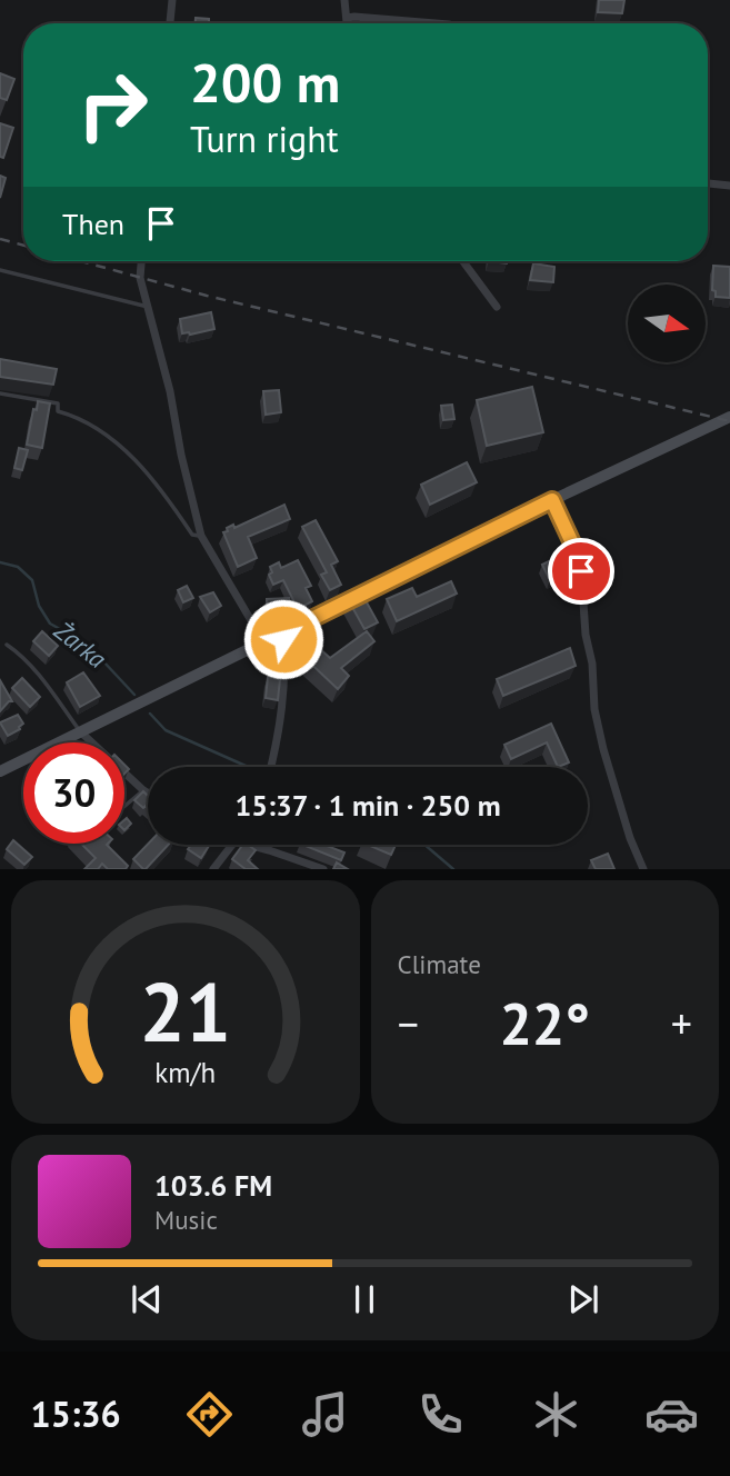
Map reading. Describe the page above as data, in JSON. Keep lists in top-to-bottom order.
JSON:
{
  "water": ["Żarka"],
  "north": "right",
  "page": {
    "turn": ["200 m", "Turn right"],
    "then": "Then",
    "limit": "30",
    "trip": "15:37 · 1 min · 250 m",
    "tile": "Climate",
    "heat": ["−", "22°", "+"],
    "song": ["103.6 FM", "Music"],
    "tabs": "15:36",
    "gauge": ["21", "km/h"]
  }
}
